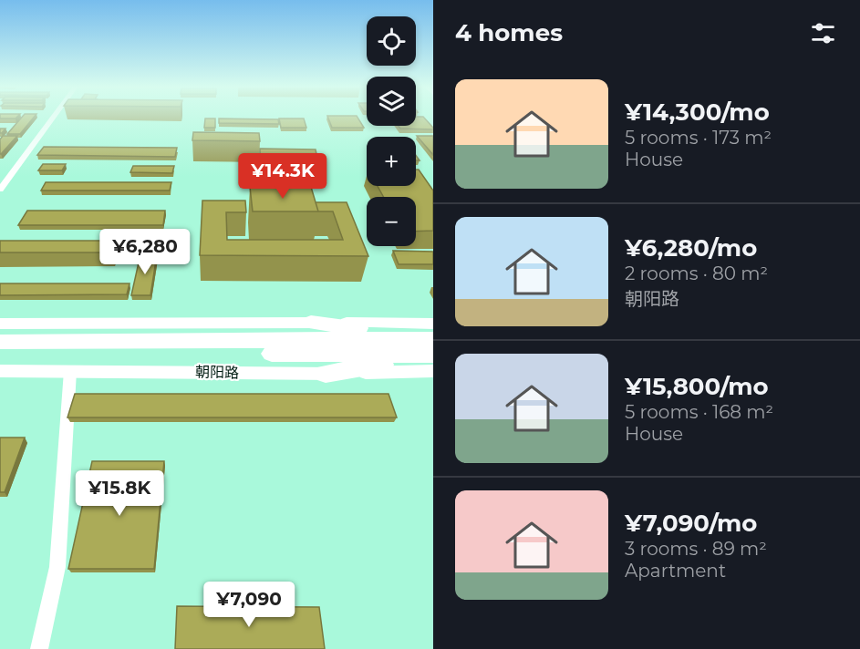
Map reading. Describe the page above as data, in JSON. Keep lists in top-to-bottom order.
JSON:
{
  "streets": {
    "highway": ["朝阳路"]
  },
  "page": {
    "heading": "4 homes",
    "map_buttons": ["+", "−"],
    "list": [
      {
        "name": "¥14,300/mo",
        "note": "5 rooms · 173 m² · House"
      },
      {
        "name": "¥6,280/mo",
        "note": "2 rooms · 80 m² · 朝阳路"
      },
      {
        "name": "¥15,800/mo",
        "note": "5 rooms · 168 m² · House"
      },
      {
        "name": "¥7,090/mo",
        "note": "3 rooms · 89 m² · Apartment"
      }
    ],
    "price": [
      "¥14.3K",
      "¥6,280",
      "¥15.8K",
      "¥7,090"
    ]
  }
}
